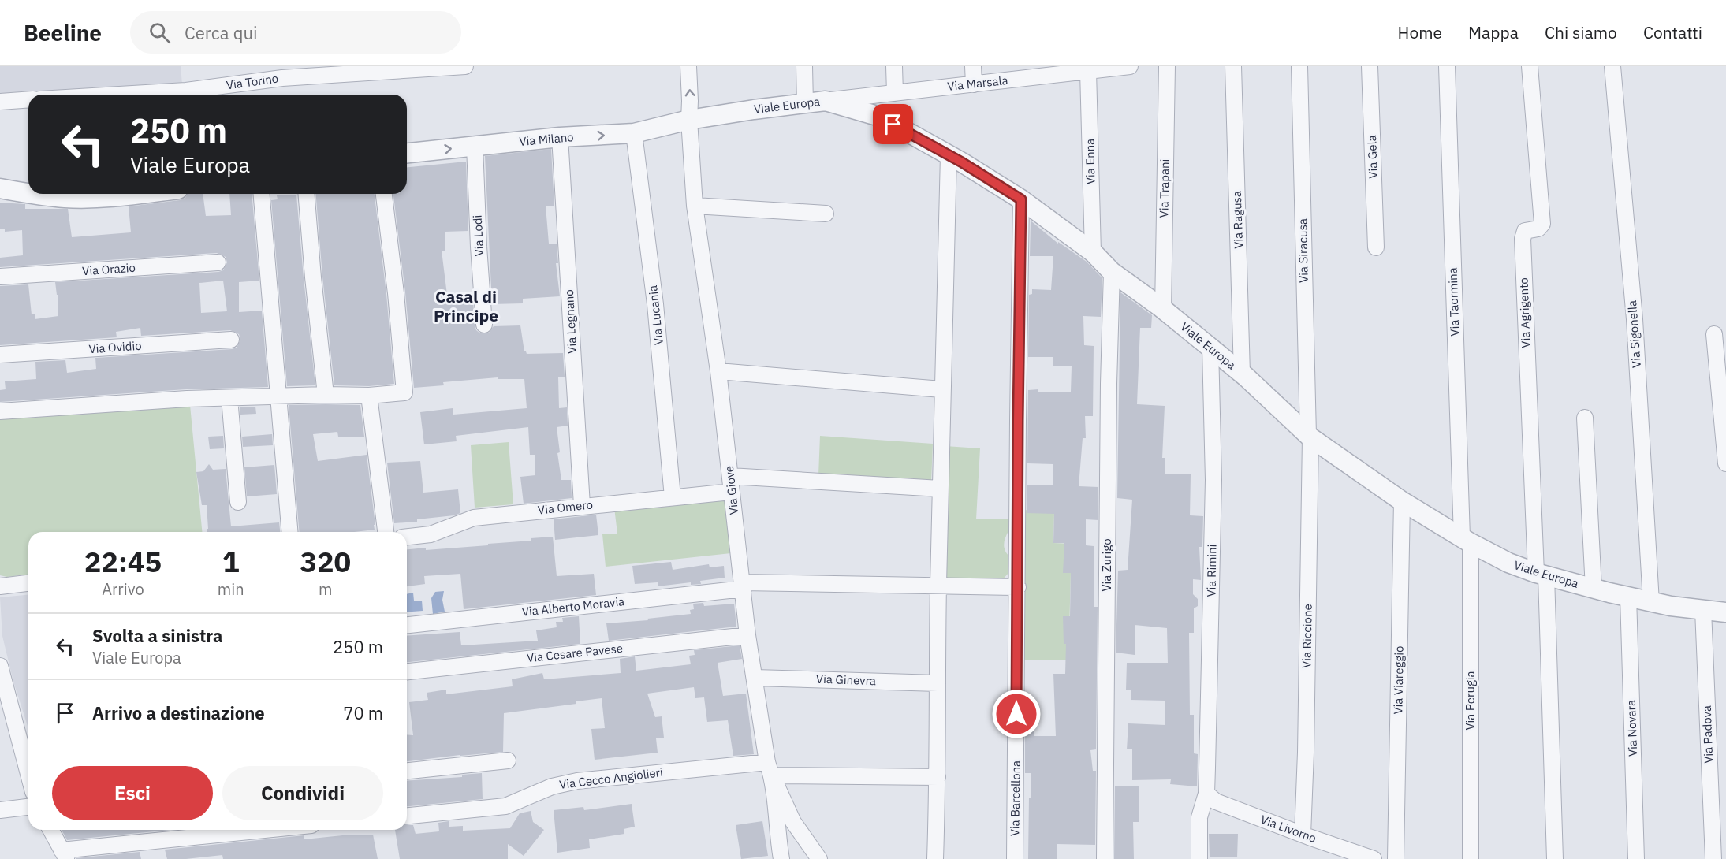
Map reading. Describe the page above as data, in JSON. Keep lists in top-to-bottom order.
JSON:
{
  "streets": {
    "street": [
      "Via Torino",
      "Via Marsala",
      "Viale Europa",
      "Via Milano",
      "Via Gela",
      "Via Enna",
      "Via Trapani",
      "Via Ragusa",
      "Via Lodi",
      "Via Siracusa",
      "Via Orazio",
      "Via Taormina",
      "Via Agrigento",
      "Via Lucania",
      "Via Legnano",
      "Via Sigonella",
      "Via Ovidio",
      "Via Giove",
      "Via Omero",
      "Via Zurigo",
      "Via Rimini",
      "Via Alberto Moravia",
      "Via Riccione",
      "Via Cesare Pavese",
      "Via Ginevra",
      "Via Viareggio",
      "Via Perugia",
      "Via Novara",
      "Via Padova",
      "Via Cecco Angiolieri",
      "Via Barcellona",
      "Via Livorno"
    ]
  },
  "crossings": [
    ["Via Marsala", "Viale Europa"],
    ["Via Marsala", "Via Enna"],
    ["Viale Europa", "Via Milano"],
    ["Viale Europa", "Via Enna"],
    ["Viale Europa", "Via Trapani"],
    ["Viale Europa", "Via Ragusa"],
    ["Viale Europa", "Via Siracusa"],
    ["Viale Europa", "Via Taormina"],
    ["Viale Europa", "Via Agrigento"],
    ["Viale Europa", "Via Sigonella"],
    ["Viale Europa", "Via Giove"],
    ["Viale Europa", "Via Zurigo"],
    ["Viale Europa", "Via Rimini"],
    ["Viale Europa", "Via Riccione"],
    ["Viale Europa", "Via Viareggio"],
    ["Viale Europa", "Via Perugia"],
    ["Viale Europa", "Via Novara"],
    ["Viale Europa", "Via Padova"],
    ["Viale Europa", "Via Barcellona"],
    ["Via Milano", "Via Lodi"],
    ["Via Milano", "Via Lucania"],
    ["Via Milano", "Via Legnano"],
    ["Via Milano", "Via Giove"],
    ["Via Siracusa", "Via Riccione"],
    ["Via Taormina", "Via Perugia"],
    ["Via Lucania", "Via Omero"],
    ["Via Legnano", "Via Omero"],
    ["Via Giove", "Via Omero"],
    ["Via Giove", "Via Alberto Moravia"],
    ["Via Giove", "Via Cesare Pavese"],
    ["Via Giove", "Via Ginevra"],
    ["Via Giove", "Via Cecco Angiolieri"],
    ["Via Rimini", "Via Livorno"],
    ["Via Alberto Moravia", "Via Barcellona"],
    ["Via Riccione", "Via Livorno"]
  ],
  "one_way": ["Via Milano"],
  "districts": ["Casal di Principe"],
  "page": {
    "header": "Beeline",
    "search": "Cerca qui",
    "nav": [
      "Home",
      "Mappa",
      "Chi siamo",
      "Contatti"
    ],
    "turn": ["250 m", "Viale Europa"],
    "eta": [
      "22:45",
      "Arrivo",
      "1",
      "min",
      "320",
      "m"
    ],
    "list": [
      {
        "name": "Svolta a sinistra",
        "note": "Viale Europa",
        "value": "250 m"
      },
      {
        "name": "Arrivo a destinazione",
        "value": "70 m"
      }
    ],
    "buttons": ["Esci", "Condividi"]
  }
}
